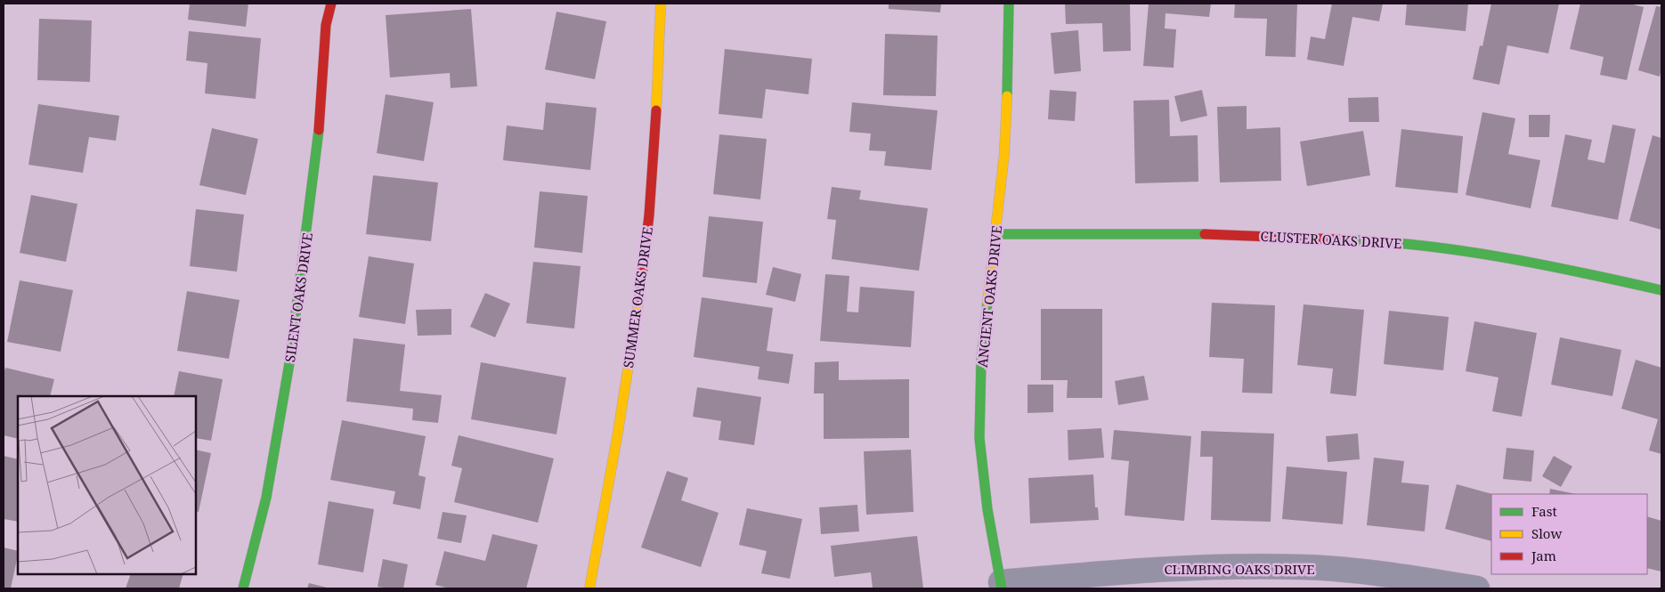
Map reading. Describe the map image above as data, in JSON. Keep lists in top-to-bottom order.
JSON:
{
  "streets": {
    "street": [
      "CLUSTER OAKS DRIVE",
      "ANCIENT OAKS DRIVE",
      "SILENT OAKS DRIVE",
      "SUMMER OAKS DRIVE",
      "CLIMBING OAKS DRIVE"
    ]
  },
  "crossings": [
    ["CLUSTER OAKS DRIVE", "ANCIENT OAKS DRIVE"],
    ["ANCIENT OAKS DRIVE", "CLIMBING OAKS DRIVE"]
  ],
  "legend": ["Fast", "Slow", "Jam"]
}
